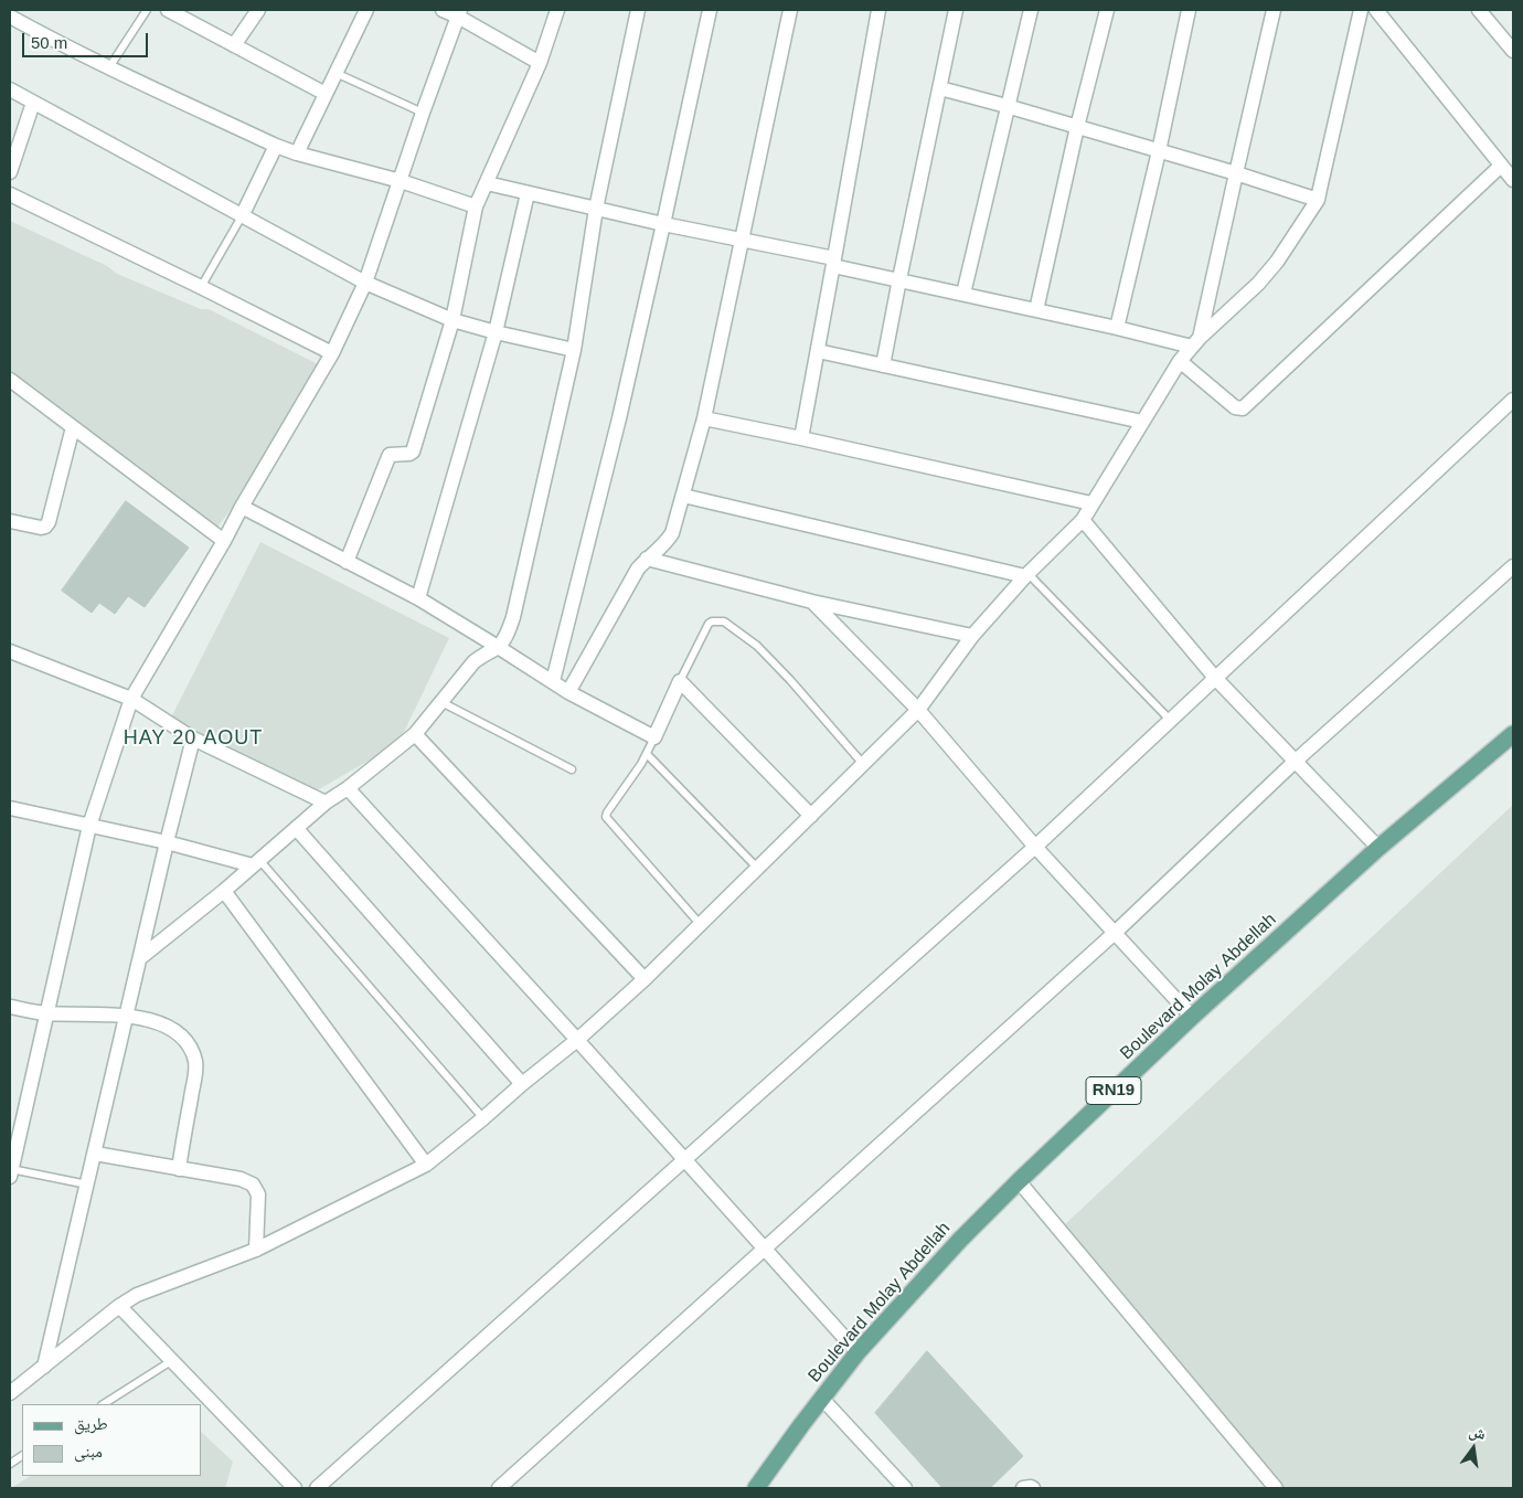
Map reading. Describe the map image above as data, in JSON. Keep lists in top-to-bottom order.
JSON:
{
  "streets": {
    "main road": ["Boulevard Molay Abdellah", "RN19"]
  },
  "districts": ["HAY 20 AOUT"],
  "legend": ["طريق", "مبنى"],
  "scale_bar": "50 m",
  "north": "top"
}
